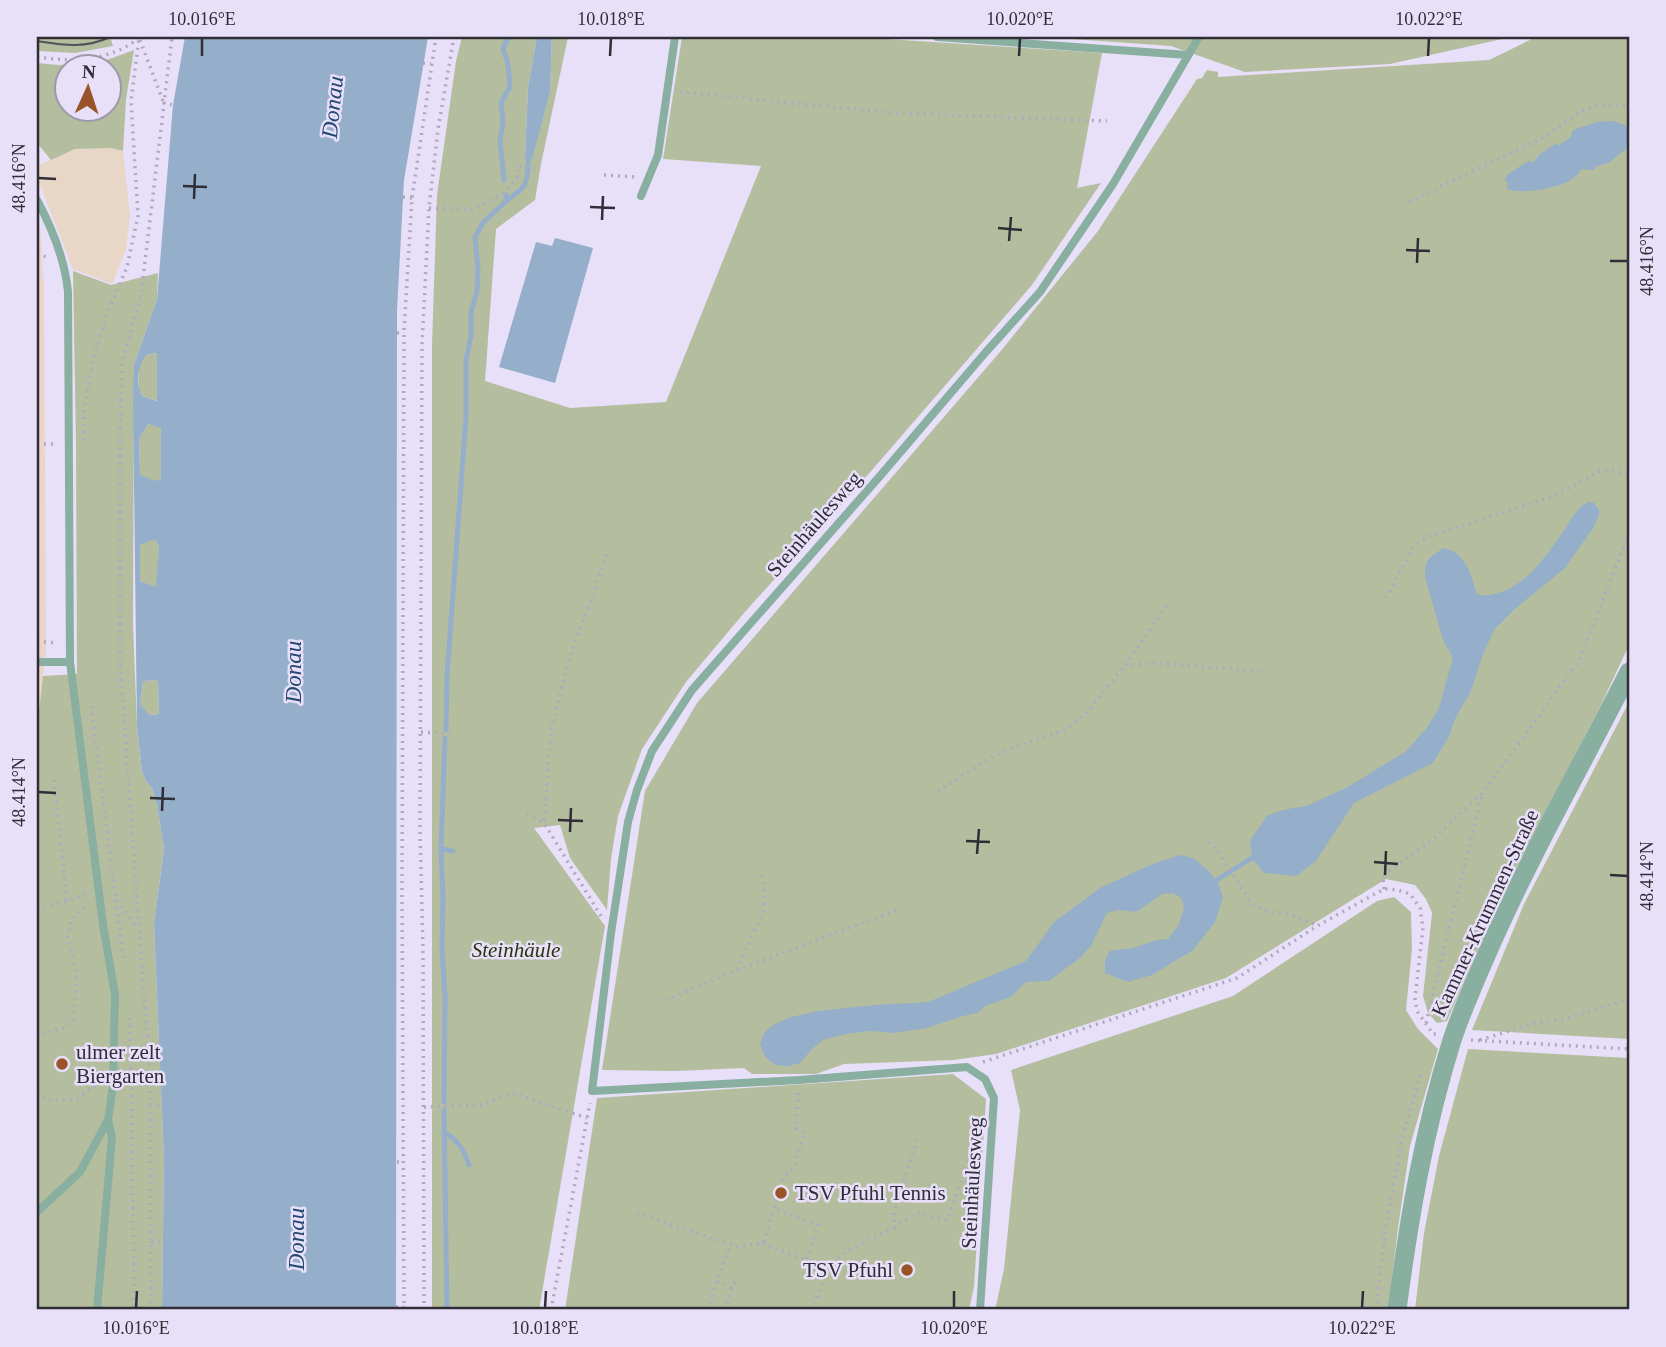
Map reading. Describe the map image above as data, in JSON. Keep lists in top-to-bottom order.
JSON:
{
  "streets": {
    "street": ["Kammer-Krummen-Straße"],
    "lane": ["Steinhäulesweg"]
  },
  "water": ["Donau"],
  "parks": ["Steinhäule"],
  "places": ["ulmer zelt Biergarten", "TSV Pfuhl Tennis", "TSV Pfuhl"],
  "north": "top",
  "coordinates": [
    "10.016°E",
    "10.018°E",
    "10.020°E",
    "10.022°E",
    "48.416°N",
    "48.414°N"
  ]
}
